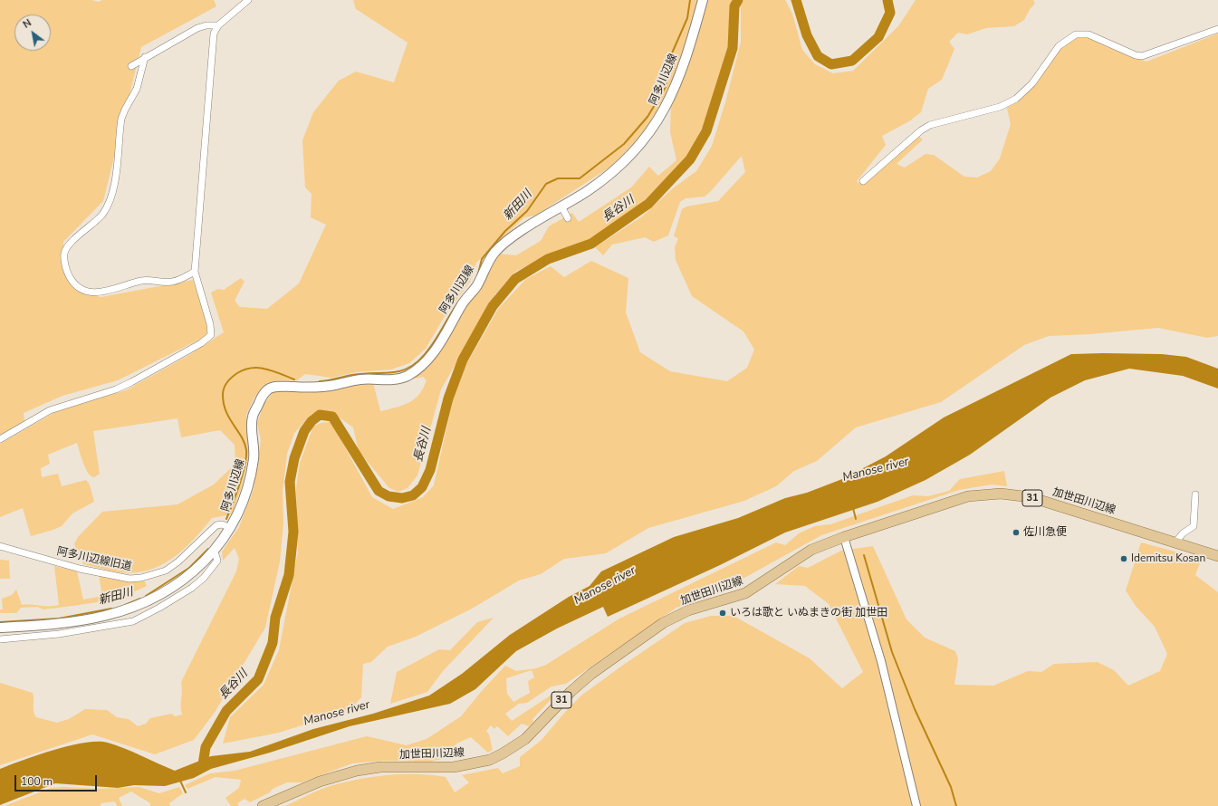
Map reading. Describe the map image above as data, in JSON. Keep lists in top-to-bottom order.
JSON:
{
  "streets": {
    "main road": ["阿多川辺線", "31", "加世田川辺線"],
    "street": ["阿多川辺線旧道"]
  },
  "crossings": [
    ["阿多川辺線", "阿多川辺線旧道"]
  ],
  "water": ["新田川", "長谷川", "Manose river"],
  "places": ["佐川急便", "Idemitsu Kosan", "いろは歌と いぬまきの街 加世田"],
  "scale_bar": "100 m",
  "north": "top left"
}
